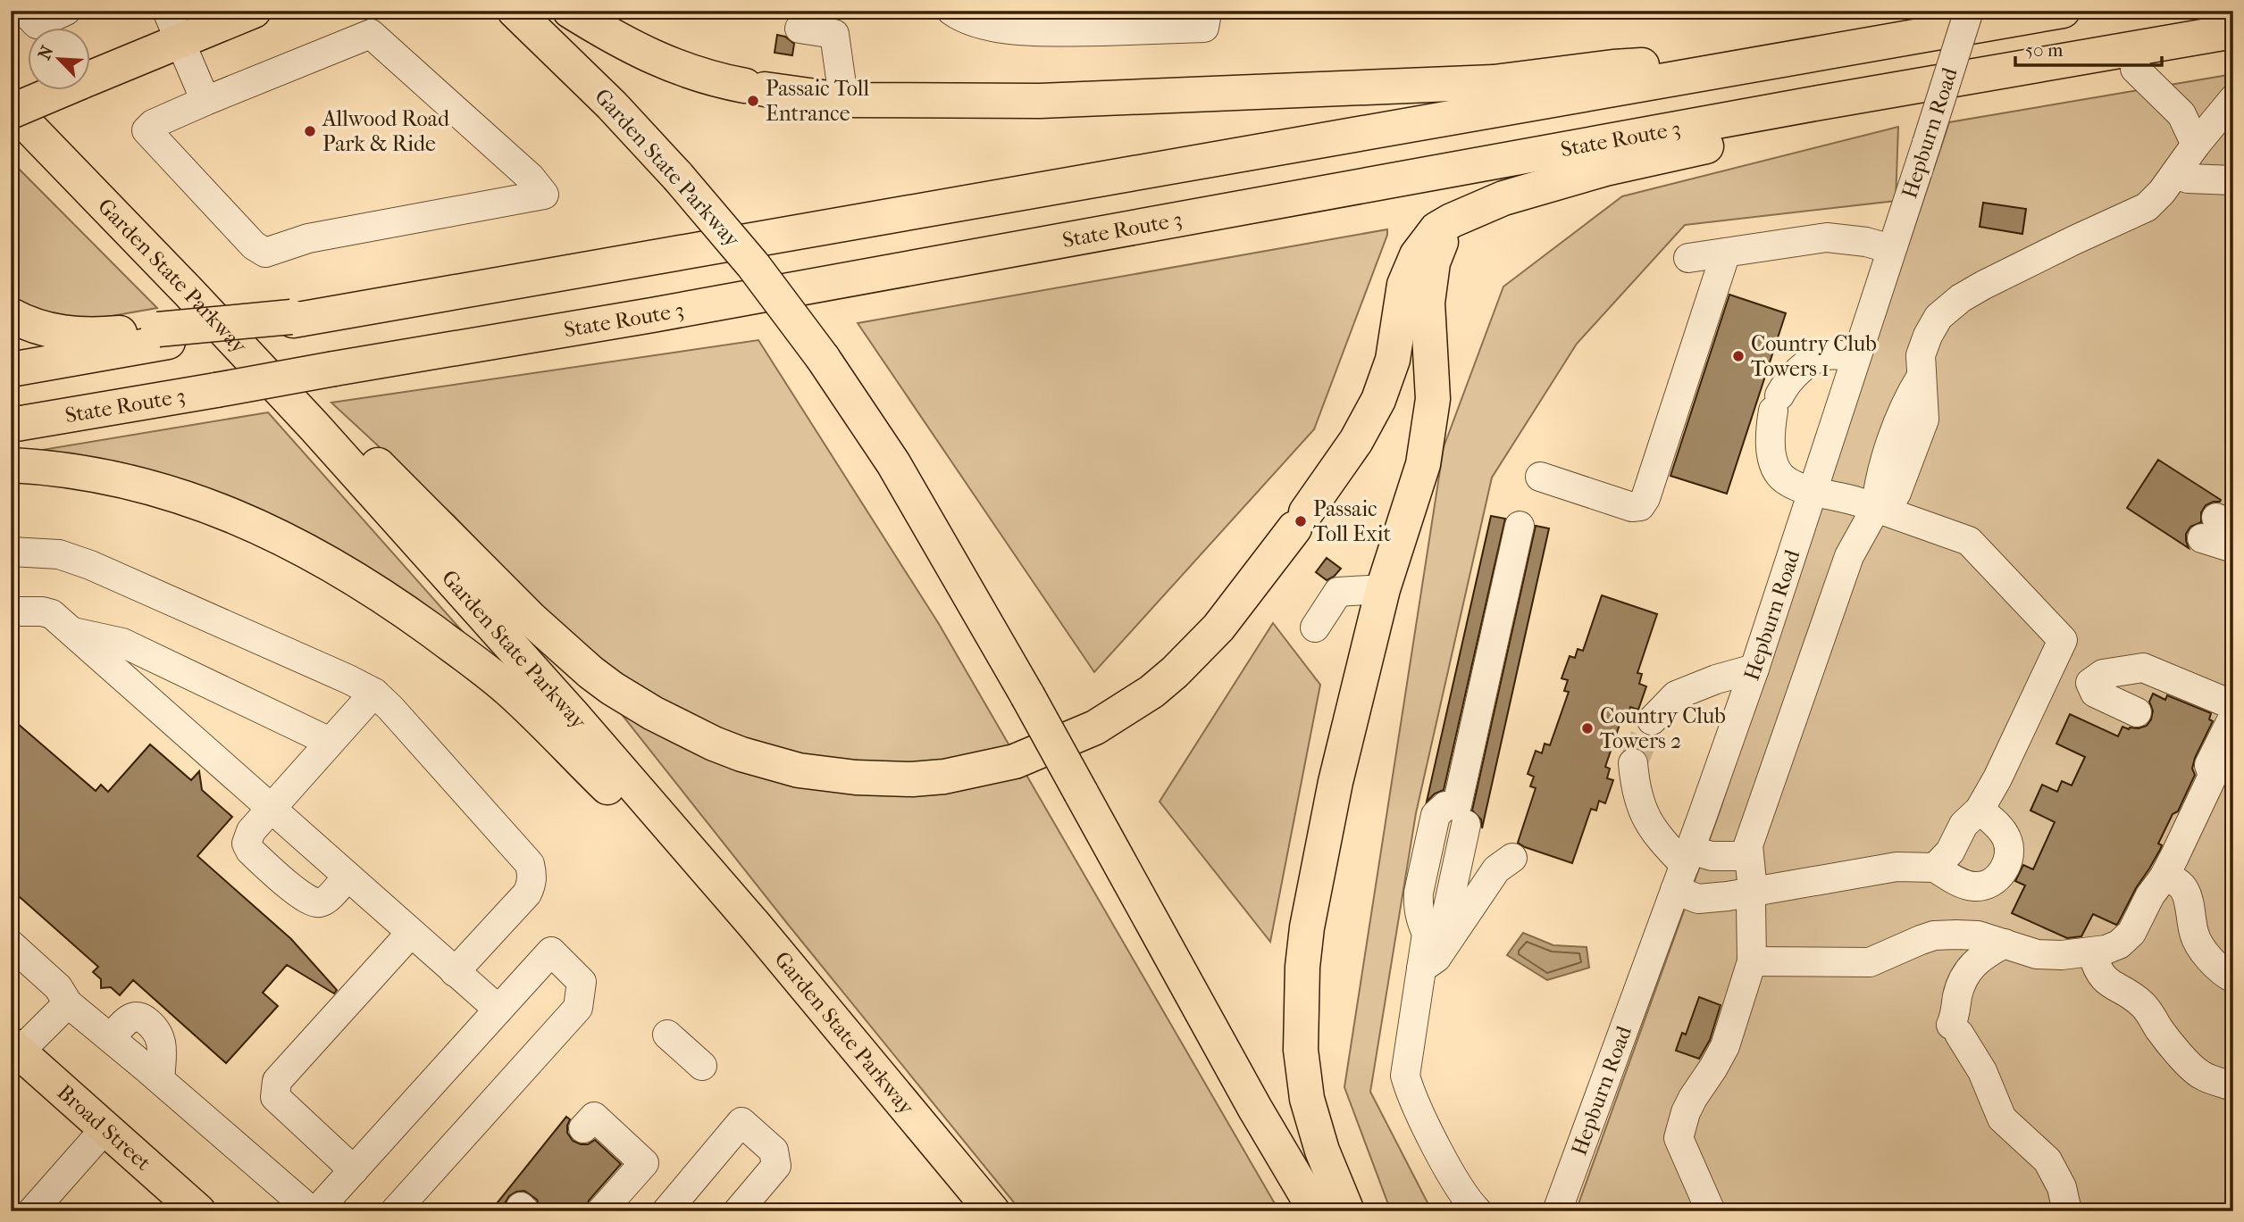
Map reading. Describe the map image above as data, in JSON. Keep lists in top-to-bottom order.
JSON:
{
  "streets": {
    "main road": ["State Route 3", "Garden State Parkway", "Broad Street"],
    "street": ["Hepburn Road"]
  },
  "places": [
    "Passaic Toll Entrance",
    "Allwood Road Park & Ride",
    "Country Club Towers 1",
    "Passaic Toll Exit",
    "Country Club Towers 2"
  ],
  "scale_bar": "50 m",
  "north": "top left"
}
